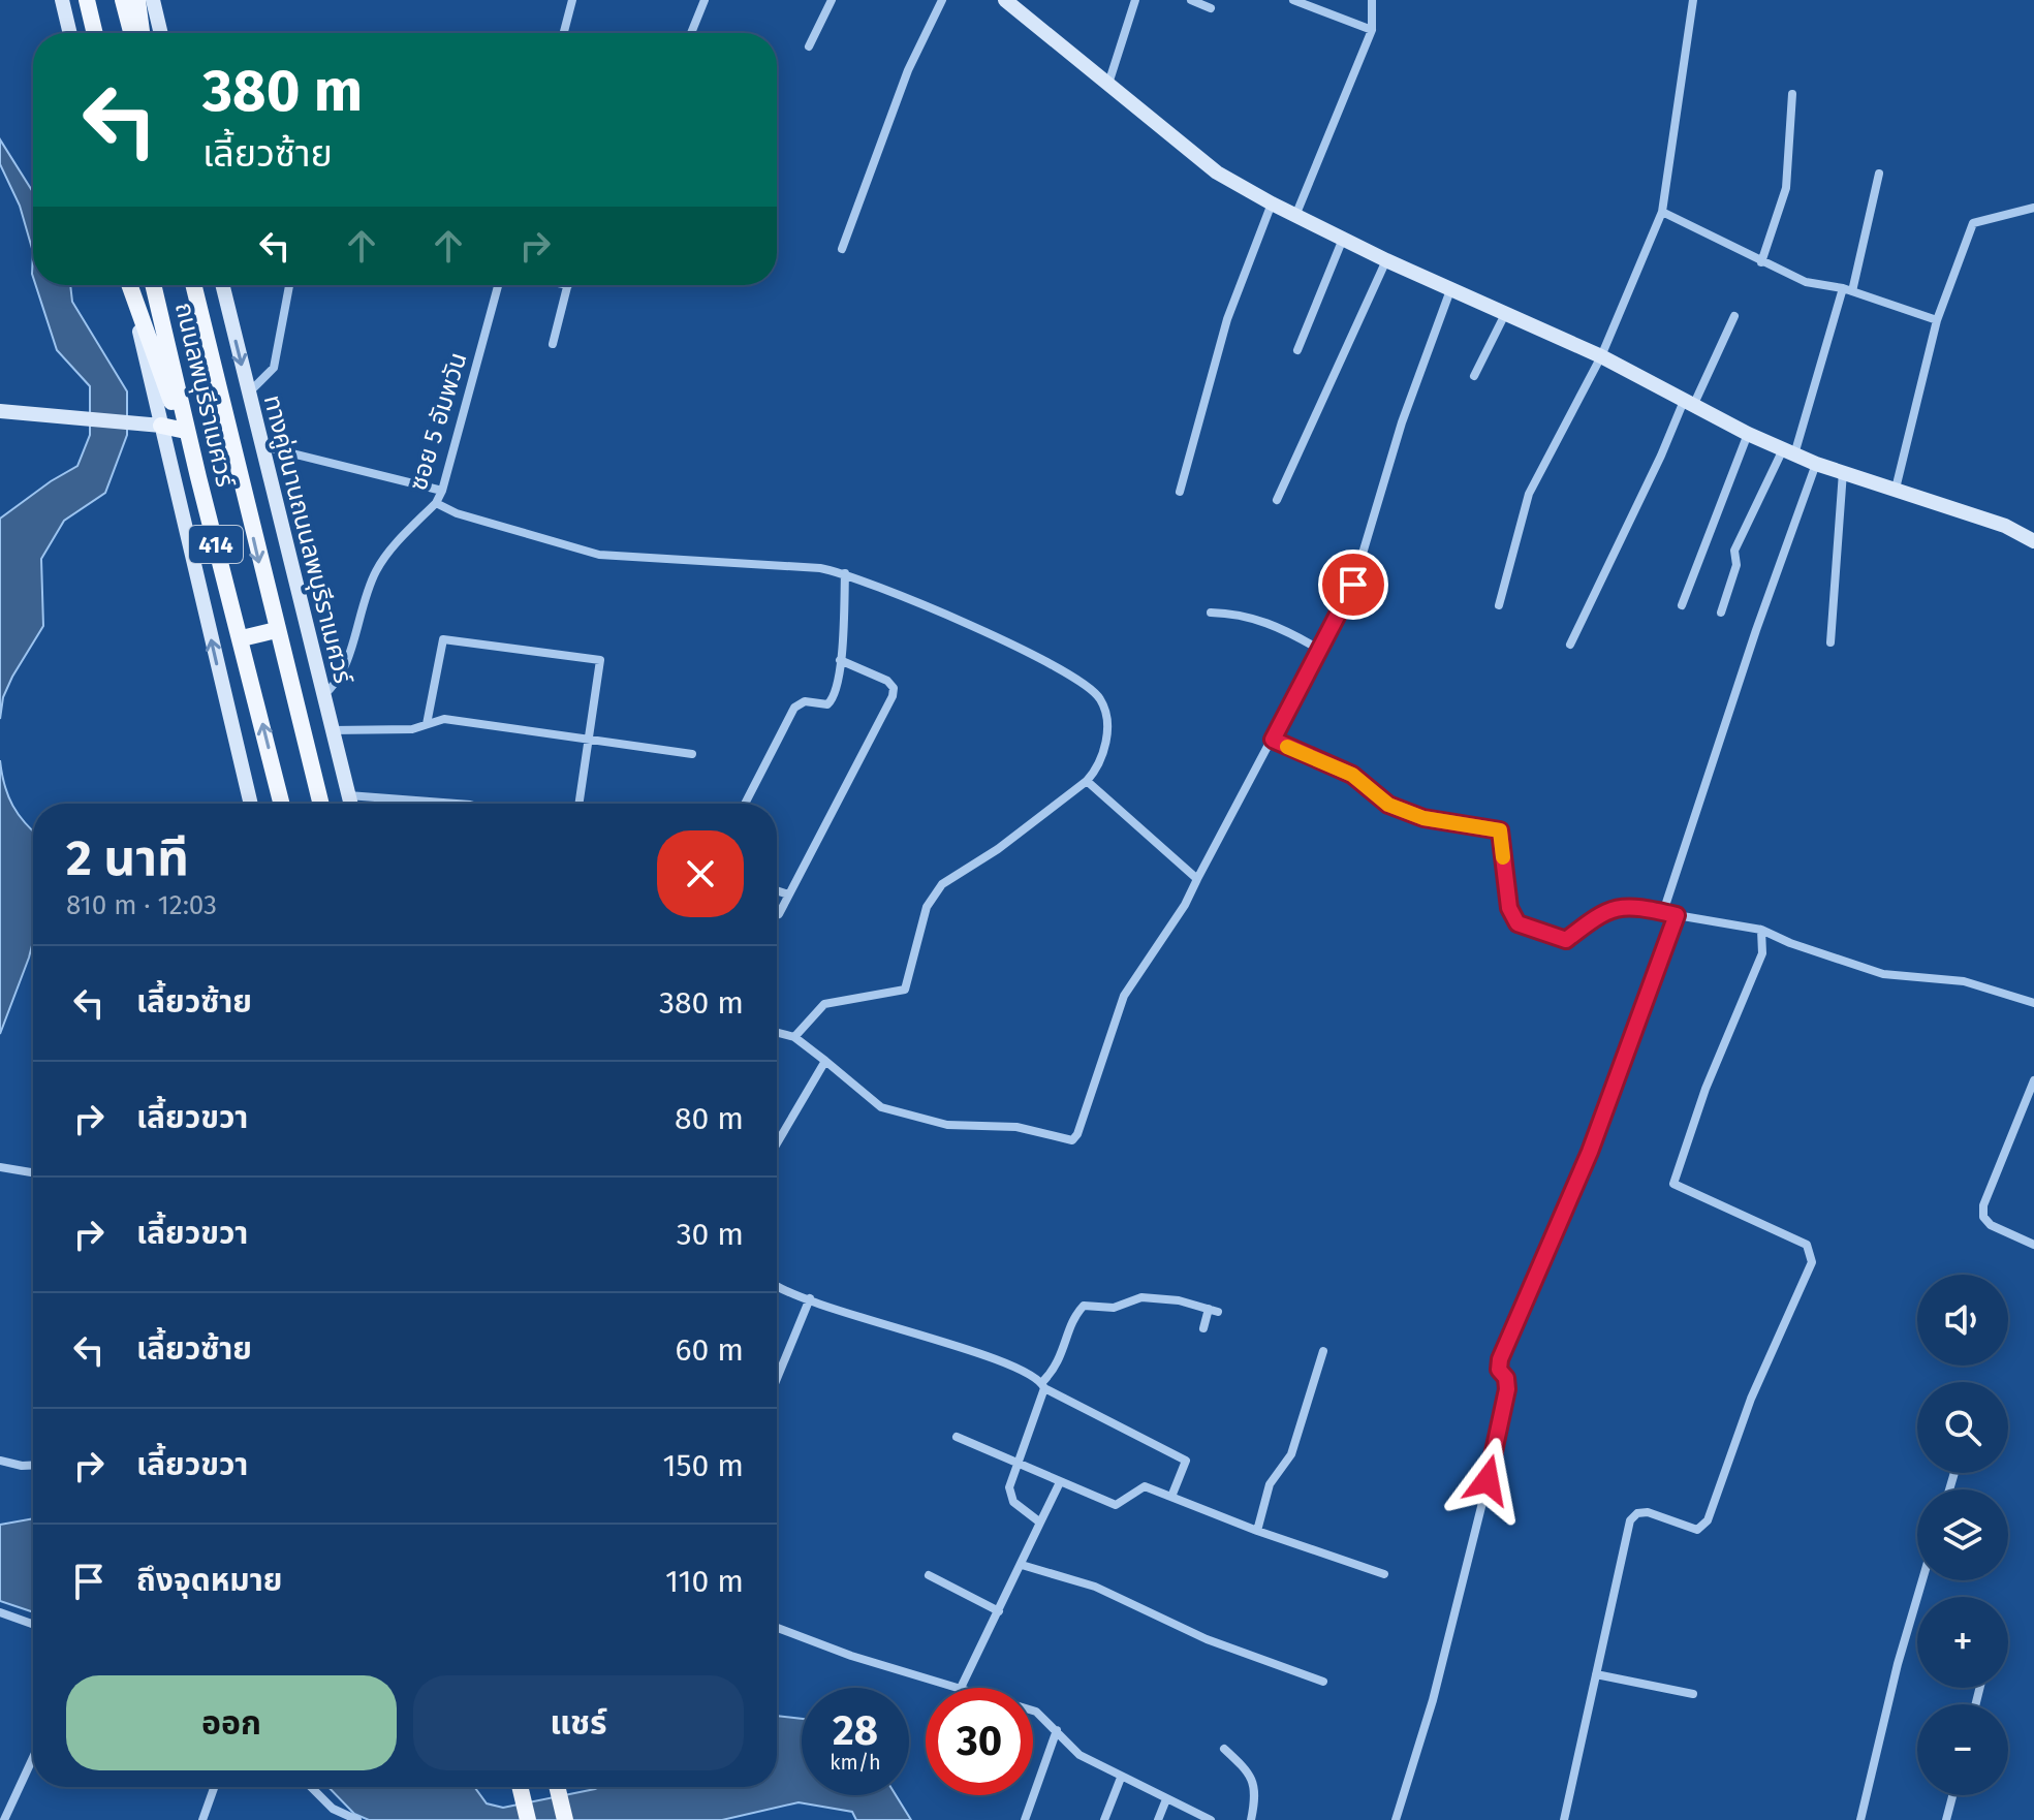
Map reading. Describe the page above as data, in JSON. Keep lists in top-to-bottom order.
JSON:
{
  "streets": {
    "main road": ["ถนนลพบุรีราเมศวร์", "414"],
    "street": ["ซอย 5 อัมพวัน", "ทางคู่ขนานถนนลพบุรีราเมศวร์"]
  },
  "crossings": [
    ["ซอย 5 อัมพวัน", "ทางคู่ขนานถนนลพบุรีราเมศวร์"]
  ],
  "page": {
    "turn": ["380 m", "เลี้ยวซ้าย"],
    "heading": ["2 นาที", "810 m · 12:03"],
    "list": [
      {
        "name": "เลี้ยวซ้าย",
        "value": "380 m"
      },
      {
        "name": "เลี้ยวขวา",
        "value": "80 m"
      },
      {
        "name": "เลี้ยวขวา",
        "value": "30 m"
      },
      {
        "name": "เลี้ยวซ้าย",
        "value": "60 m"
      },
      {
        "name": "เลี้ยวขวา",
        "value": "150 m"
      },
      {
        "name": "ถึงจุดหมาย",
        "value": "110 m"
      }
    ],
    "map_buttons": ["+", "−"],
    "buttons": ["ออก", "แชร์"],
    "speed": "28 km/h",
    "limit": "30"
  }
}
